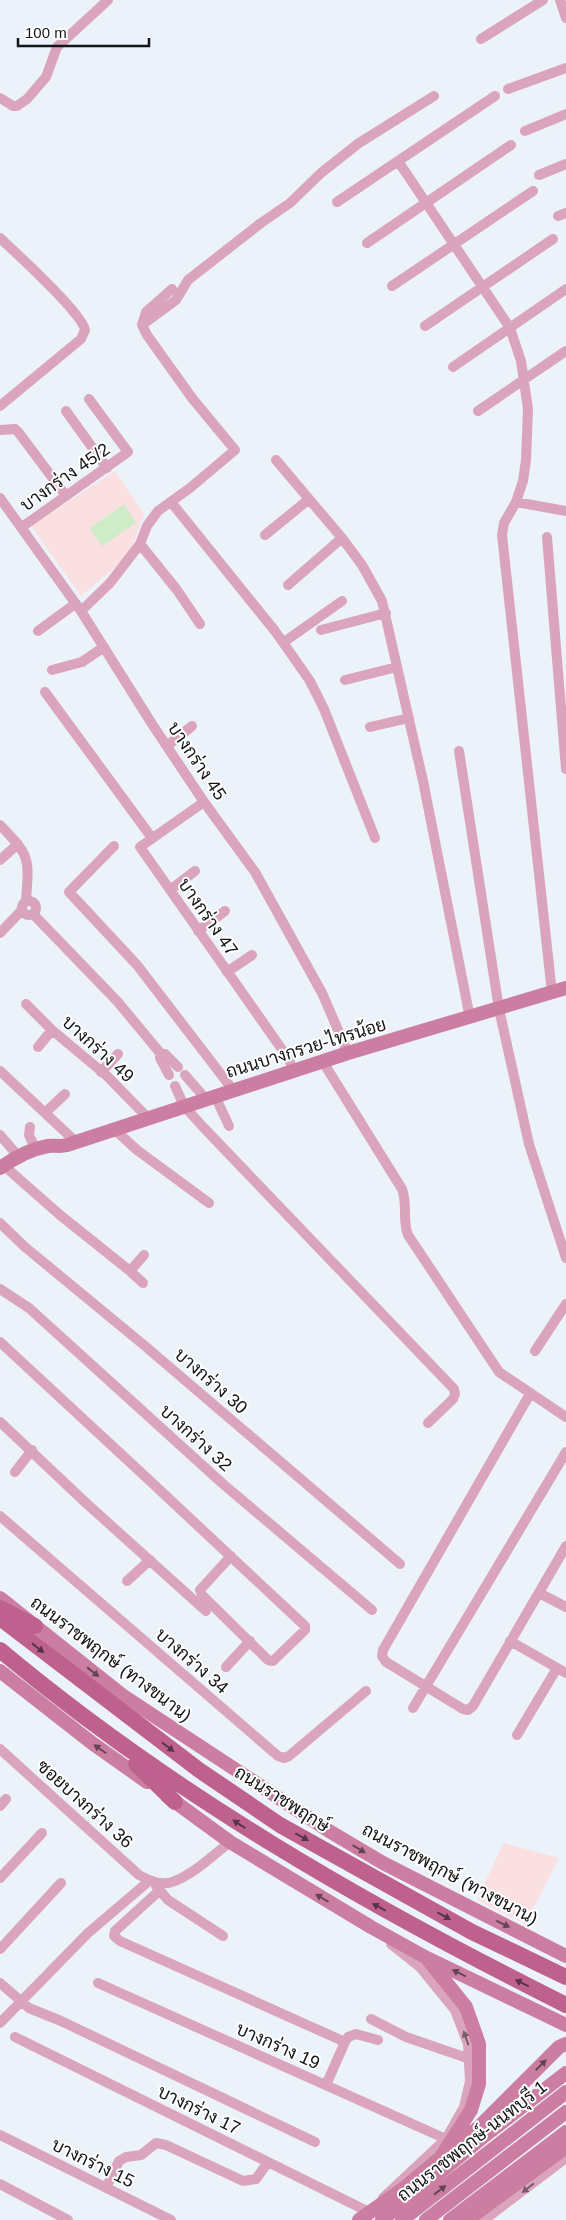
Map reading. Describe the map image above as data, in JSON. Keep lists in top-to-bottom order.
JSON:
{
  "streets": {
    "main road": [
      "ถนนบางกรวย-ไทรน้อย",
      "ถนนราชพฤกษ์ (ทางขนาน)",
      "ถนนราชพฤกษ์",
      "ถนนราชพฤกษ์-นนทบุรี 1"
    ],
    "street": [
      "บางกร่าง 45/2",
      "บางกร่าง 45",
      "บางกร่าง 47",
      "บางกร่าง 49",
      "บางกร่าง 30",
      "บางกร่าง 32",
      "บางกร่าง 34",
      "ซอยบางกร่าง 36",
      "บางกร่าง 19",
      "บางกร่าง 17",
      "บางกร่าง 15"
    ]
  },
  "crossings": [
    ["บางกร่าง 45/2", "บางกร่าง 45"],
    ["บางกร่าง 45", "ถนนบางกรวย-ไทรน้อย"],
    ["บางกร่าง 47", "ถนนบางกรวย-ไทรน้อย"],
    ["ถนนบางกรวย-ไทรน้อย", "บางกร่าง 49"]
  ],
  "scale_bar": "100 m"
}
